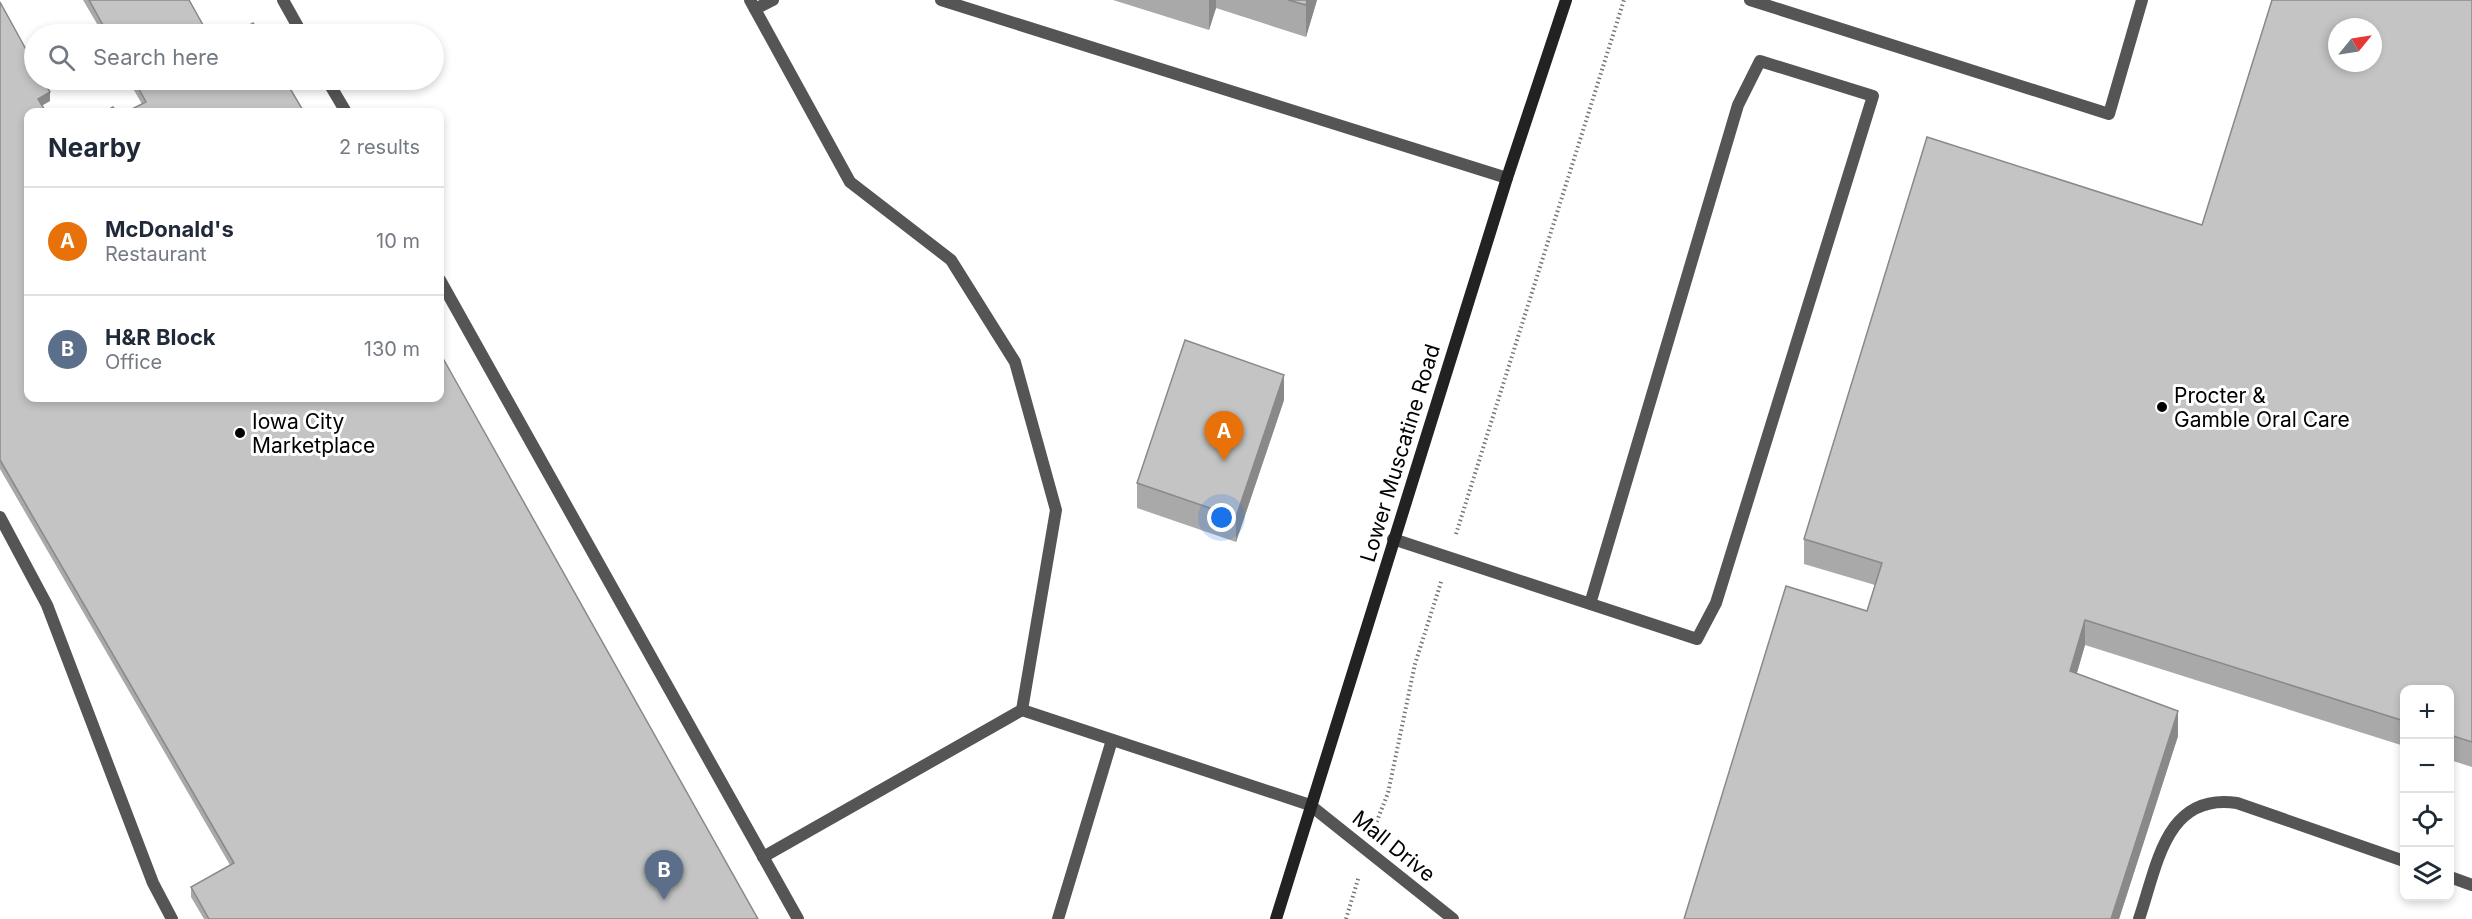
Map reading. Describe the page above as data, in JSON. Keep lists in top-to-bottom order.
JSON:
{
  "streets": {
    "main road": ["Lower Muscatine Road"],
    "street": ["Mall Drive"]
  },
  "crossings": [
    ["Lower Muscatine Road", "Mall Drive"]
  ],
  "places": ["Procter & Gamble Oral Care", "Iowa City Marketplace"],
  "north": "top right",
  "page": {
    "search": "Search here",
    "heading": ["Nearby", "2 results"],
    "list": [
      {
        "mark": "A",
        "name": "McDonald's",
        "note": "Restaurant",
        "value": "10 m"
      },
      {
        "mark": "B",
        "name": "H&R Block",
        "note": "Office",
        "value": "130 m"
      }
    ],
    "pins": ["A", "B"],
    "map_buttons": ["+", "−"]
  }
}
